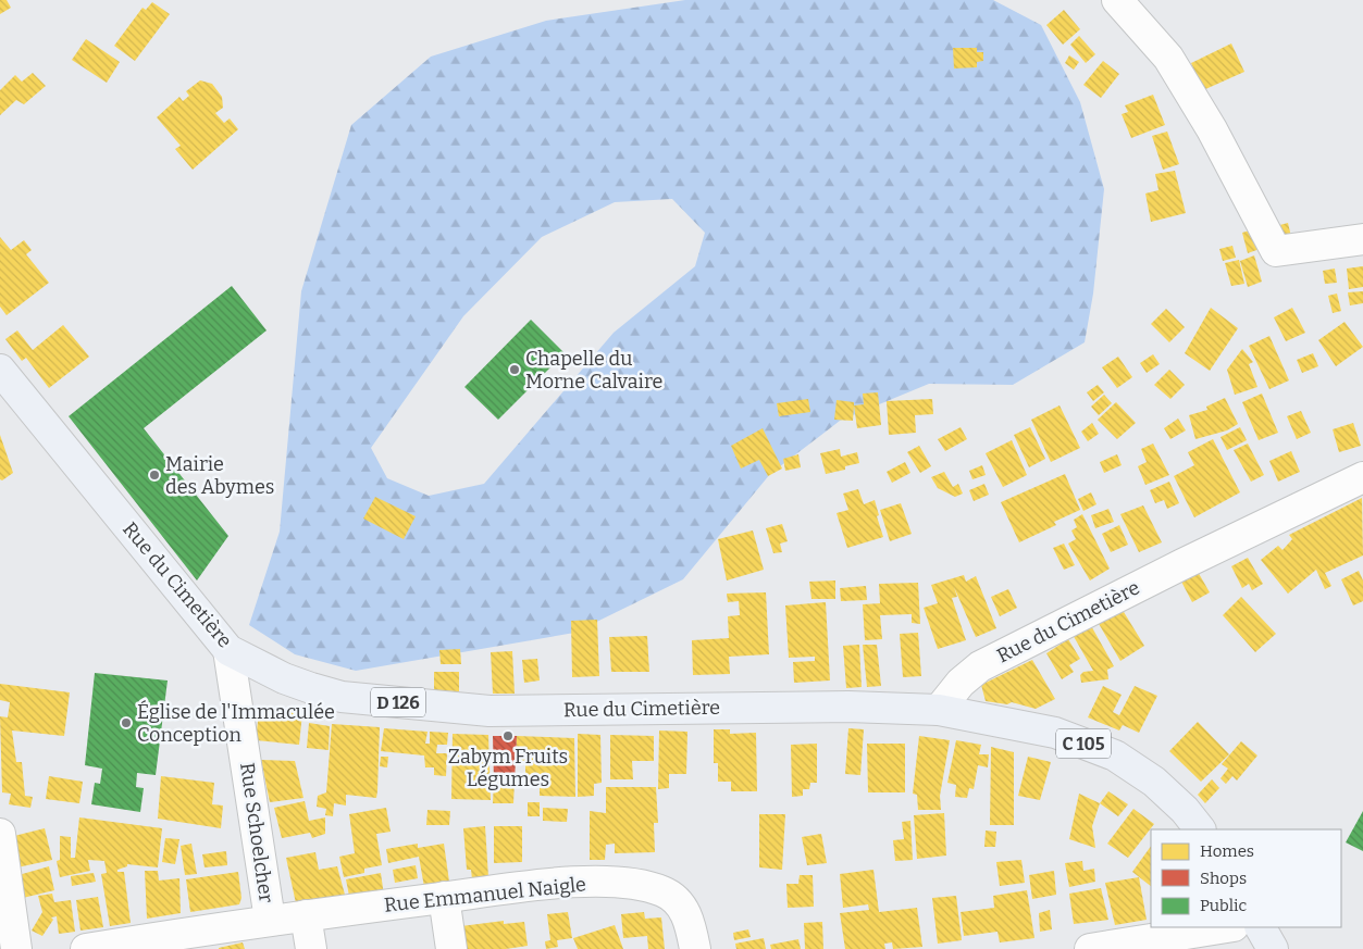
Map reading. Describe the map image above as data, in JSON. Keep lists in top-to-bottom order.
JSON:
{
  "streets": {
    "main road": ["Rue du Cimetière", "D 126", "C 105"],
    "street": ["Rue Schoelcher", "Rue Emmanuel Naigle"]
  },
  "crossings": [
    ["Rue du Cimetière", "C 105"],
    ["Rue du Cimetière", "Rue Schoelcher"],
    ["Rue Schoelcher", "Rue Emmanuel Naigle"]
  ],
  "places": [
    "Chapelle du Morne Calvaire",
    "Mairie des Abymes",
    "Église de l'Immaculée Conception",
    "Zabym Fruits Légumes"
  ],
  "legend": ["Homes", "Shops", "Public"]
}
